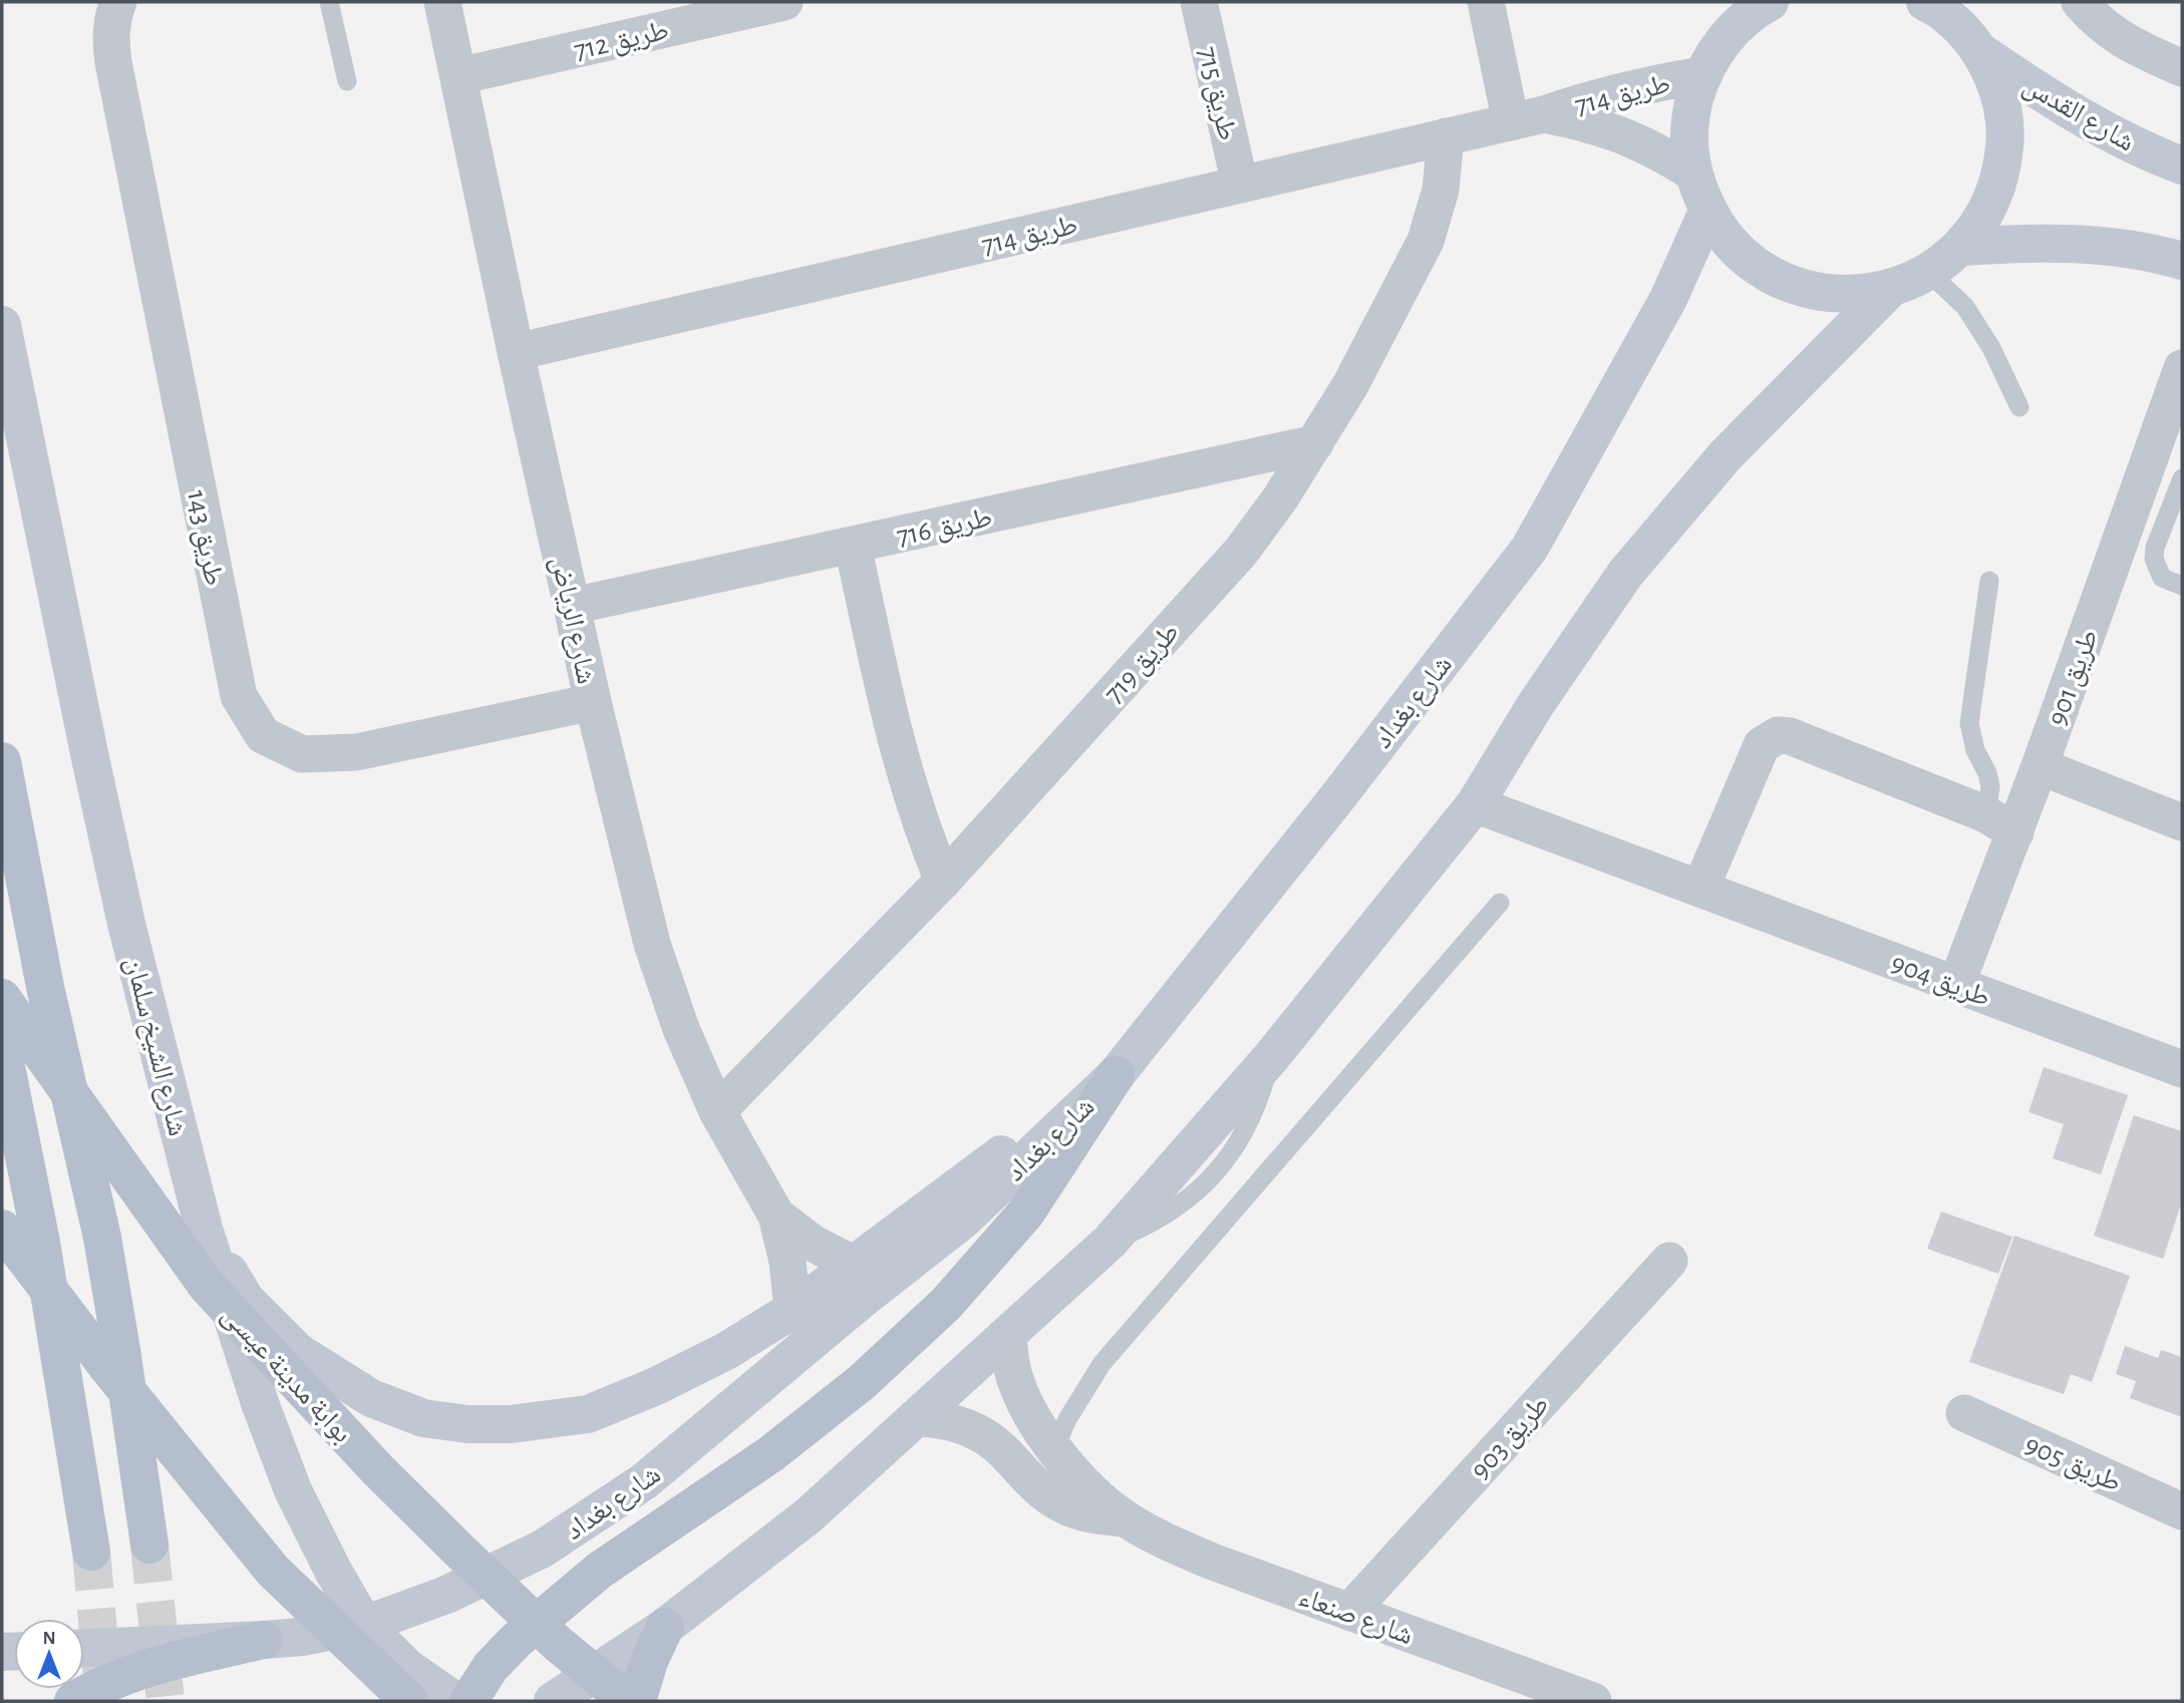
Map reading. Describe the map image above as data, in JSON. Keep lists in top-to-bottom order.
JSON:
{
  "streets": {
    "main road": [
      "شارع القدس",
      "شارع بغداد",
      "شارع الشيخ سلمان",
      "بوابة مدينة عيسى"
    ],
    "street": [
      "طريق 712",
      "طريق 715",
      "طريق 714",
      "طريق 716",
      "طريق 143",
      "شارع الرياض",
      "طريق 719",
      "طريق 901",
      "طريق 904",
      "طريق 903",
      "طريق 905",
      "شارع صنعاء"
    ]
  },
  "crossings": [
    ["طريق 712", "شارع الرياض"],
    ["طريق 715", "طريق 714"],
    ["طريق 714", "شارع الرياض"],
    ["طريق 714", "طريق 719"],
    ["طريق 716", "شارع الرياض"],
    ["طريق 716", "طريق 719"],
    ["طريق 143", "شارع الرياض"],
    ["شارع الرياض", "طريق 719"],
    ["طريق 901", "طريق 904"],
    ["شارع بغداد", "شارع الشيخ سلمان"],
    ["طريق 903", "شارع صنعاء"]
  ],
  "north": "top"
}
